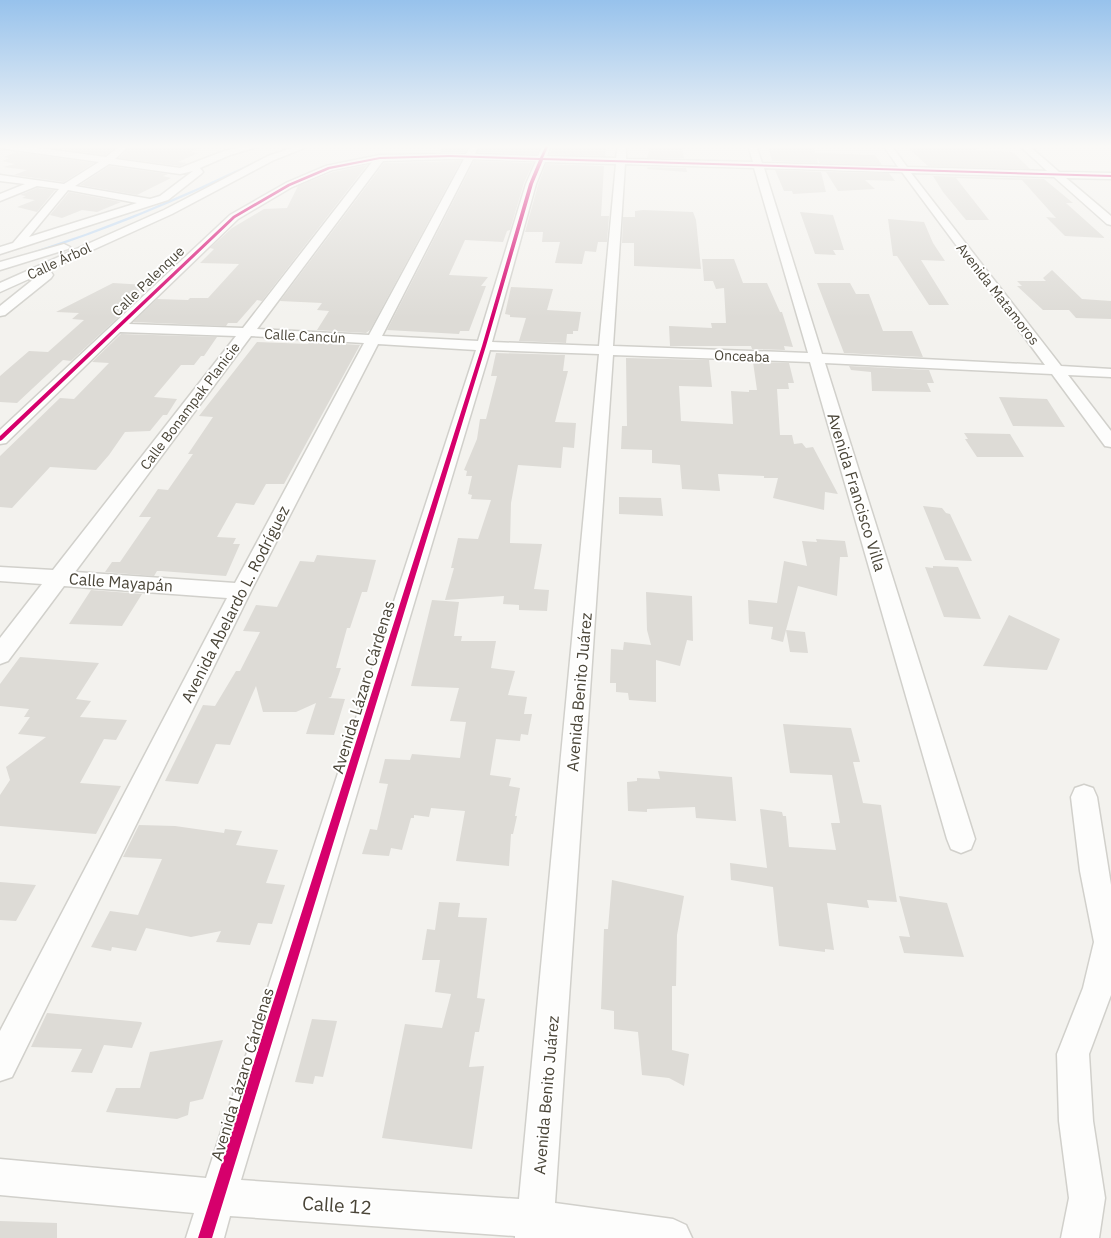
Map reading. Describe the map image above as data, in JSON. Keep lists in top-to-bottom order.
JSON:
{
  "streets": {
    "street": [
      "Calle Árbol",
      "Calle Palenque",
      "Avenida Matamoros",
      "Calle Cancún",
      "Onceaba",
      "Calle Bonampak Planicie",
      "Avenida Francisco Villa",
      "Calle Mayapán",
      "Avenida Abelardo L. Rodríguez",
      "Avenida Lázaro Cárdenas",
      "Avenida Benito Juárez",
      "Calle 12"
    ]
  },
  "crossings": [
    ["Calle Palenque", "Calle Cancún"],
    ["Avenida Matamoros", "Onceaba"],
    ["Calle Cancún", "Onceaba"],
    ["Calle Cancún", "Calle Bonampak Planicie"],
    ["Calle Cancún", "Avenida Abelardo L. Rodríguez"],
    ["Onceaba", "Avenida Francisco Villa"],
    ["Onceaba", "Avenida Abelardo L. Rodríguez"],
    ["Onceaba", "Avenida Lázaro Cárdenas"],
    ["Onceaba", "Avenida Benito Juárez"],
    ["Calle Bonampak Planicie", "Calle Mayapán"],
    ["Calle Mayapán", "Avenida Abelardo L. Rodríguez"],
    ["Avenida Lázaro Cárdenas", "Calle 12"],
    ["Avenida Benito Juárez", "Calle 12"]
  ]
}
